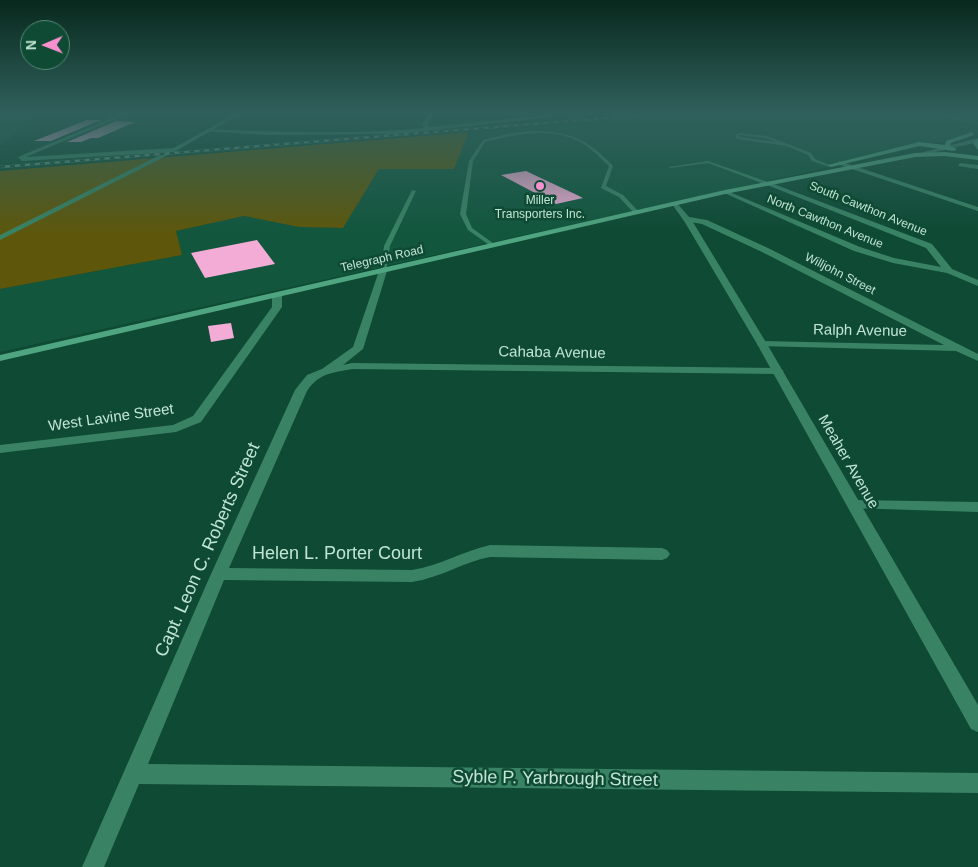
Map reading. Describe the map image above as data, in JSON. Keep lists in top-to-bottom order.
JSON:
{
  "streets": {
    "main road": ["Telegraph Road"],
    "street": [
      "South Cawthon Avenue",
      "North Cawthon Avenue",
      "Willjohn Street",
      "Ralph Avenue",
      "Cahaba Avenue",
      "West Lavine Street",
      "Meaher Avenue",
      "Capt. Leon C. Roberts Street",
      "Helen L. Porter Court",
      "Syble P. Yarbrough Street"
    ]
  },
  "crossings": [
    ["South Cawthon Avenue", "North Cawthon Avenue"],
    ["South Cawthon Avenue", "Telegraph Road"],
    ["North Cawthon Avenue", "Telegraph Road"],
    ["Telegraph Road", "West Lavine Street"],
    ["Telegraph Road", "Meaher Avenue"],
    ["Willjohn Street", "Ralph Avenue"],
    ["Willjohn Street", "Meaher Avenue"],
    ["Ralph Avenue", "Meaher Avenue"],
    ["Cahaba Avenue", "Meaher Avenue"],
    ["Cahaba Avenue", "Capt. Leon C. Roberts Street"],
    ["Capt. Leon C. Roberts Street", "Helen L. Porter Court"],
    ["Capt. Leon C. Roberts Street", "Syble P. Yarbrough Street"]
  ],
  "places": ["Miller Transporters Inc."],
  "north": "left"
}
